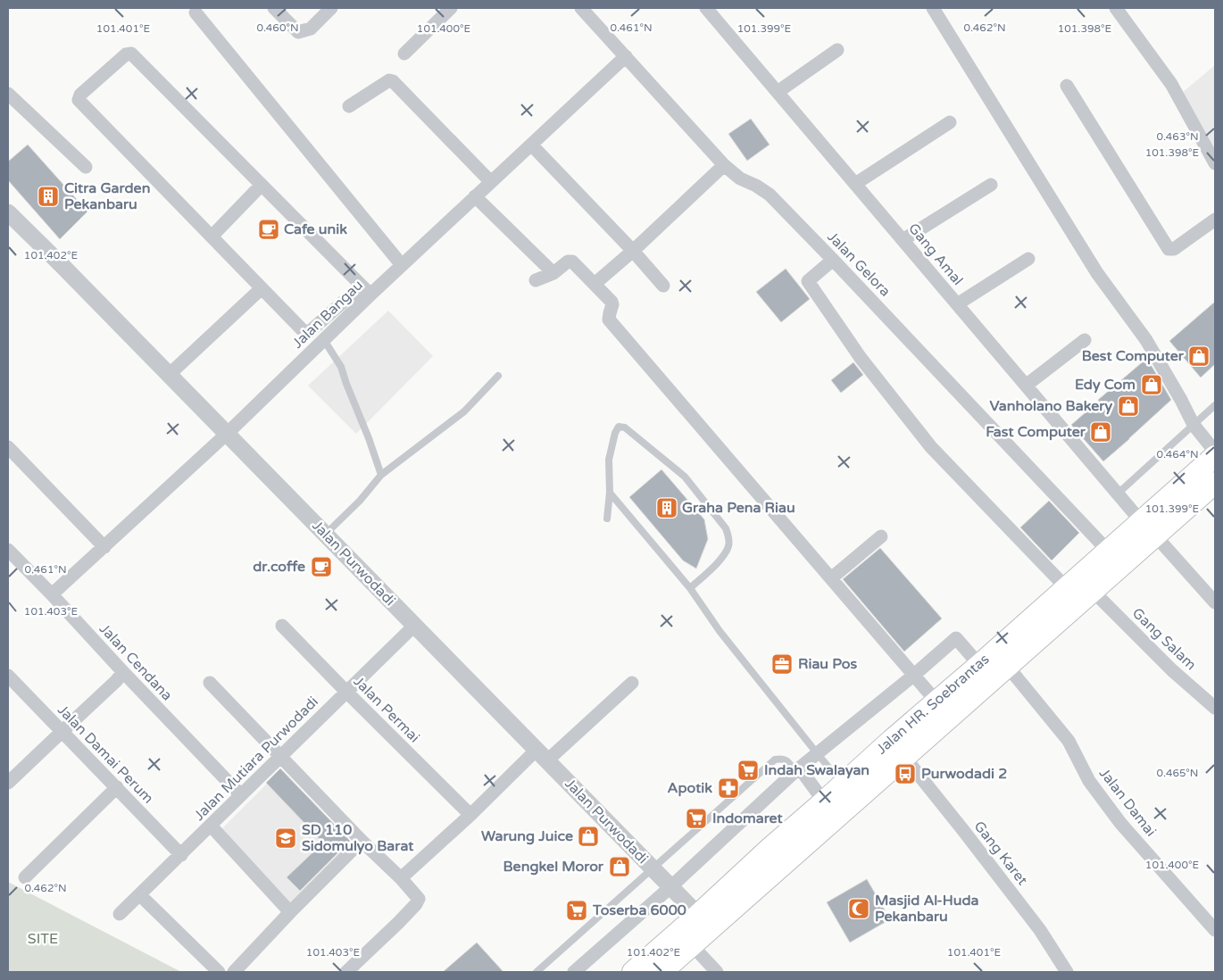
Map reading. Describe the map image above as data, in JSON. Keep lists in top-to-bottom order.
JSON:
{
  "streets": {
    "main road": ["Jalan HR. Soebrantas"],
    "street": [
      "Gang Amal",
      "Jalan Gelora",
      "Jalan Bangau",
      "Jalan Purwodadi",
      "Gang Salam",
      "Jalan Cendana",
      "Jalan Permai",
      "Jalan Damai Perum",
      "Jalan Mutiara Purwodadi",
      "Jalan Damai",
      "Gang Karet"
    ]
  },
  "crossings": [
    ["Gang Amal", "Jalan HR. Soebrantas"],
    ["Jalan Gelora", "Jalan Bangau"],
    ["Jalan Gelora", "Jalan HR. Soebrantas"],
    ["Jalan Bangau", "Jalan Purwodadi"],
    ["Jalan Bangau", "Jalan Cendana"],
    ["Jalan Purwodadi", "Jalan HR. Soebrantas"],
    ["Jalan Purwodadi", "Jalan Mutiara Purwodadi"],
    ["Gang Salam", "Jalan HR. Soebrantas"],
    ["Jalan Cendana", "Jalan Mutiara Purwodadi"],
    ["Jalan HR. Soebrantas", "Jalan Damai"],
    ["Jalan HR. Soebrantas", "Gang Karet"],
    ["Jalan Permai", "Jalan Mutiara Purwodadi"],
    ["Jalan Damai Perum", "Jalan Mutiara Purwodadi"]
  ],
  "parks": ["SITE"],
  "places": {
    "building": ["Citra Garden Pekanbaru", "Graha Pena Riau"],
    "cafe": ["Cafe unik", "dr.coffe"],
    "shop": [
      "Best Computer",
      "Edy Com",
      "Vanholano Bakery",
      "Fast Computer",
      "Warung Juice",
      "Bengkel Moror"
    ],
    "office": ["Riau Pos"],
    "supermarket": ["Indah Swalayan", "Indomaret", "Toserba 6000"],
    "bus stop": ["Purwodadi 2"],
    "pharmacy": ["Apotik"],
    "school or university": ["SD 110 Sidomulyo Barat"],
    "mosque": ["Masjid Al-Huda Pekanbaru"]
  },
  "coordinates": [
    "0.460°N",
    "0.461°N",
    "0.462°N",
    "101.401°E",
    "101.400°E",
    "101.399°E",
    "101.398°E",
    "0.463°N",
    "101.402°E",
    "0.464°N",
    "101.403°E",
    "0.465°N"
  ]
}
